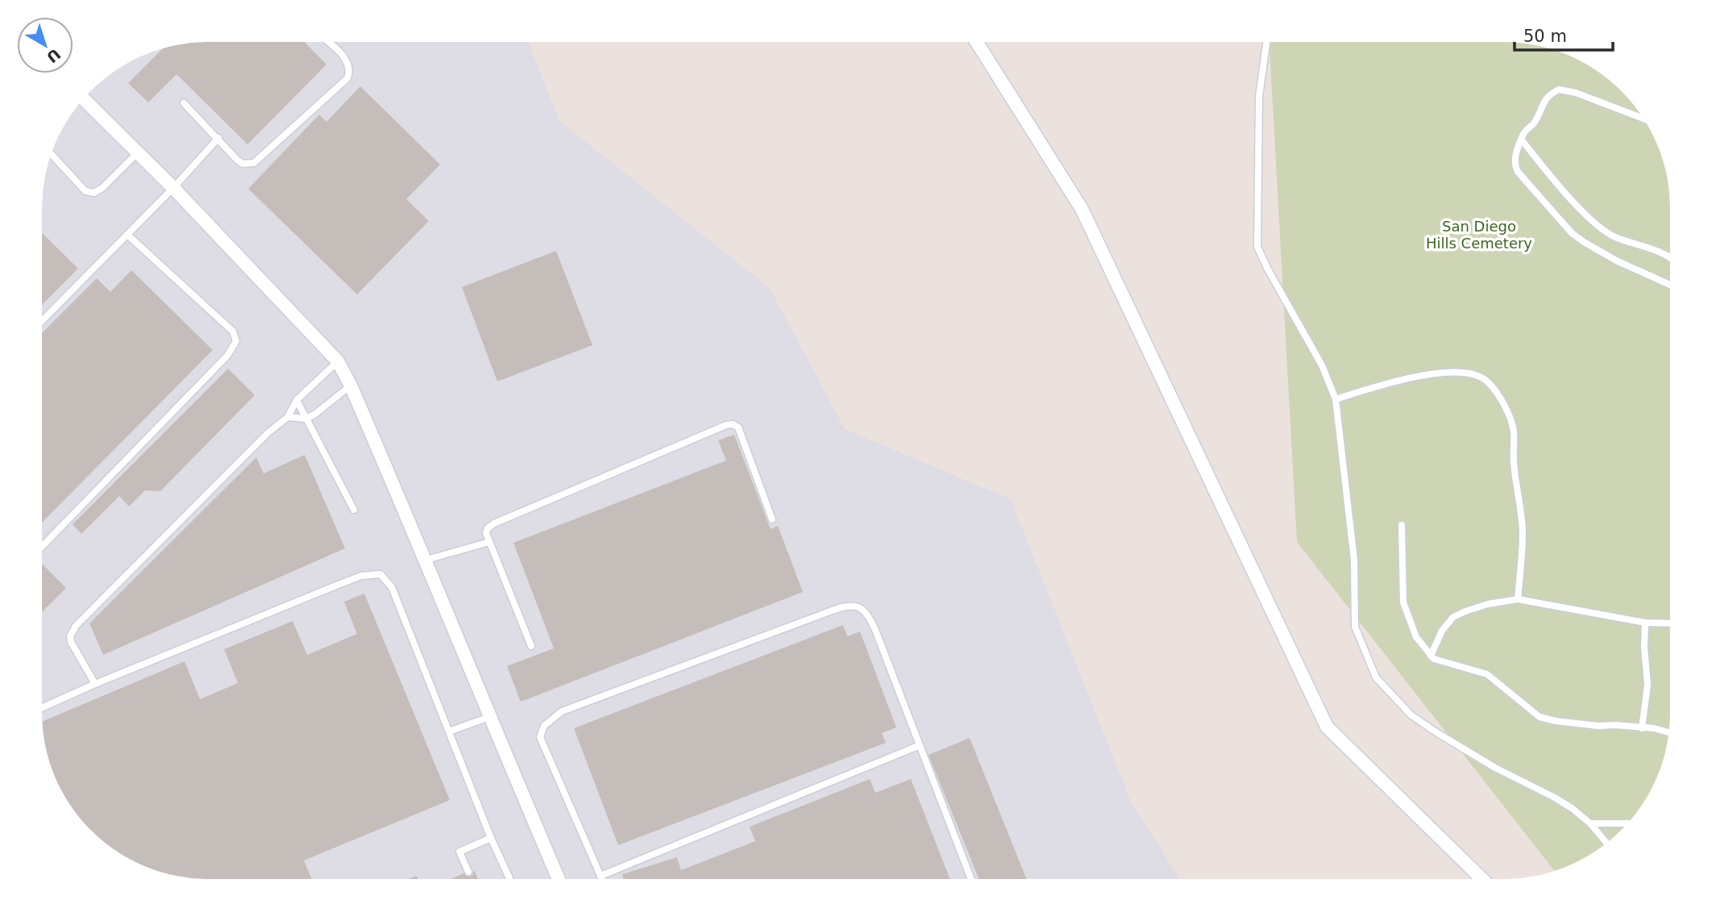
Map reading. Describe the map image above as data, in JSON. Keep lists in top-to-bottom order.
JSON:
{
  "parks": ["San Diego Hills Cemetery"],
  "scale_bar": "50 m",
  "north": "bottom right"
}
